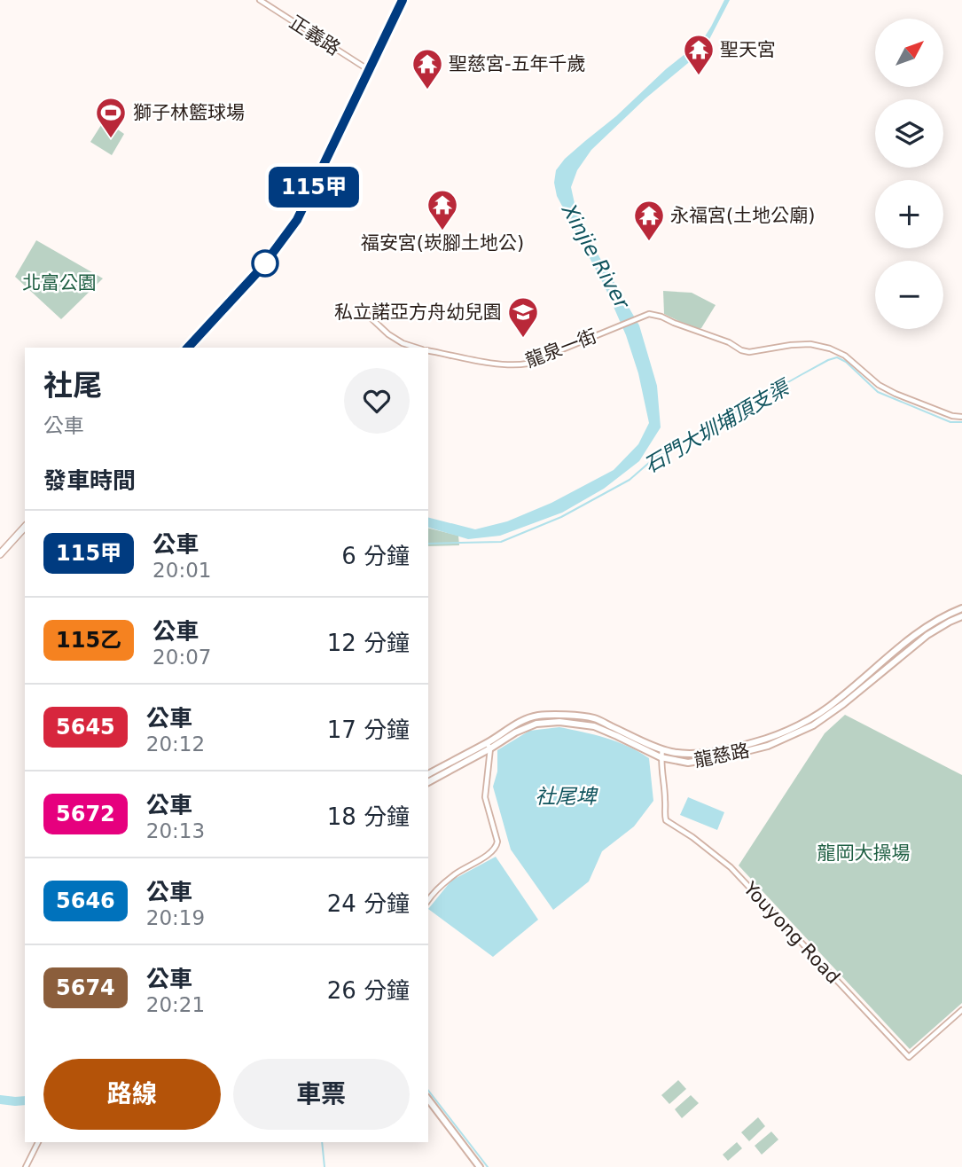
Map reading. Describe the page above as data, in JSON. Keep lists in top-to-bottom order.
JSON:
{
  "streets": {
    "street": [
      "正義路",
      "龍泉一街",
      "龍慈路",
      "Youyong Road"
    ]
  },
  "crossings": [
    ["龍慈路", "Youyong Road"]
  ],
  "water": ["Xinjie River", "石門大圳埔頂支渠", "社尾埤"],
  "parks": ["北富公園", "龍岡大操場"],
  "places": {
    "temple": [
      "聖天宮",
      "聖慈宮-五年千歲",
      "福安宮(崁腳土地公)",
      "永福宮(土地公廟)"
    ],
    "sports": ["獅子林籃球場"],
    "school or university": ["私立諾亞方舟幼兒園"]
  },
  "lines": ["bus line 115甲"],
  "north": "top right",
  "page": {
    "on_map": "115甲",
    "map_buttons": ["+", "−"],
    "heading": [
      ["社尾", "公車"],
      "發車時間"
    ],
    "list": [
      {
        "mark": "115甲",
        "name": "公車",
        "note": "20:01",
        "value": "6 分鐘"
      },
      {
        "mark": "115乙",
        "name": "公車",
        "note": "20:07",
        "value": "12 分鐘"
      },
      {
        "mark": "5645",
        "name": "公車",
        "note": "20:12",
        "value": "17 分鐘"
      },
      {
        "mark": "5672",
        "name": "公車",
        "note": "20:13",
        "value": "18 分鐘"
      },
      {
        "mark": "5646",
        "name": "公車",
        "note": "20:19",
        "value": "24 分鐘"
      },
      {
        "mark": "5674",
        "name": "公車",
        "note": "20:21",
        "value": "26 分鐘"
      }
    ],
    "buttons": ["路線", "車票"]
  }
}
